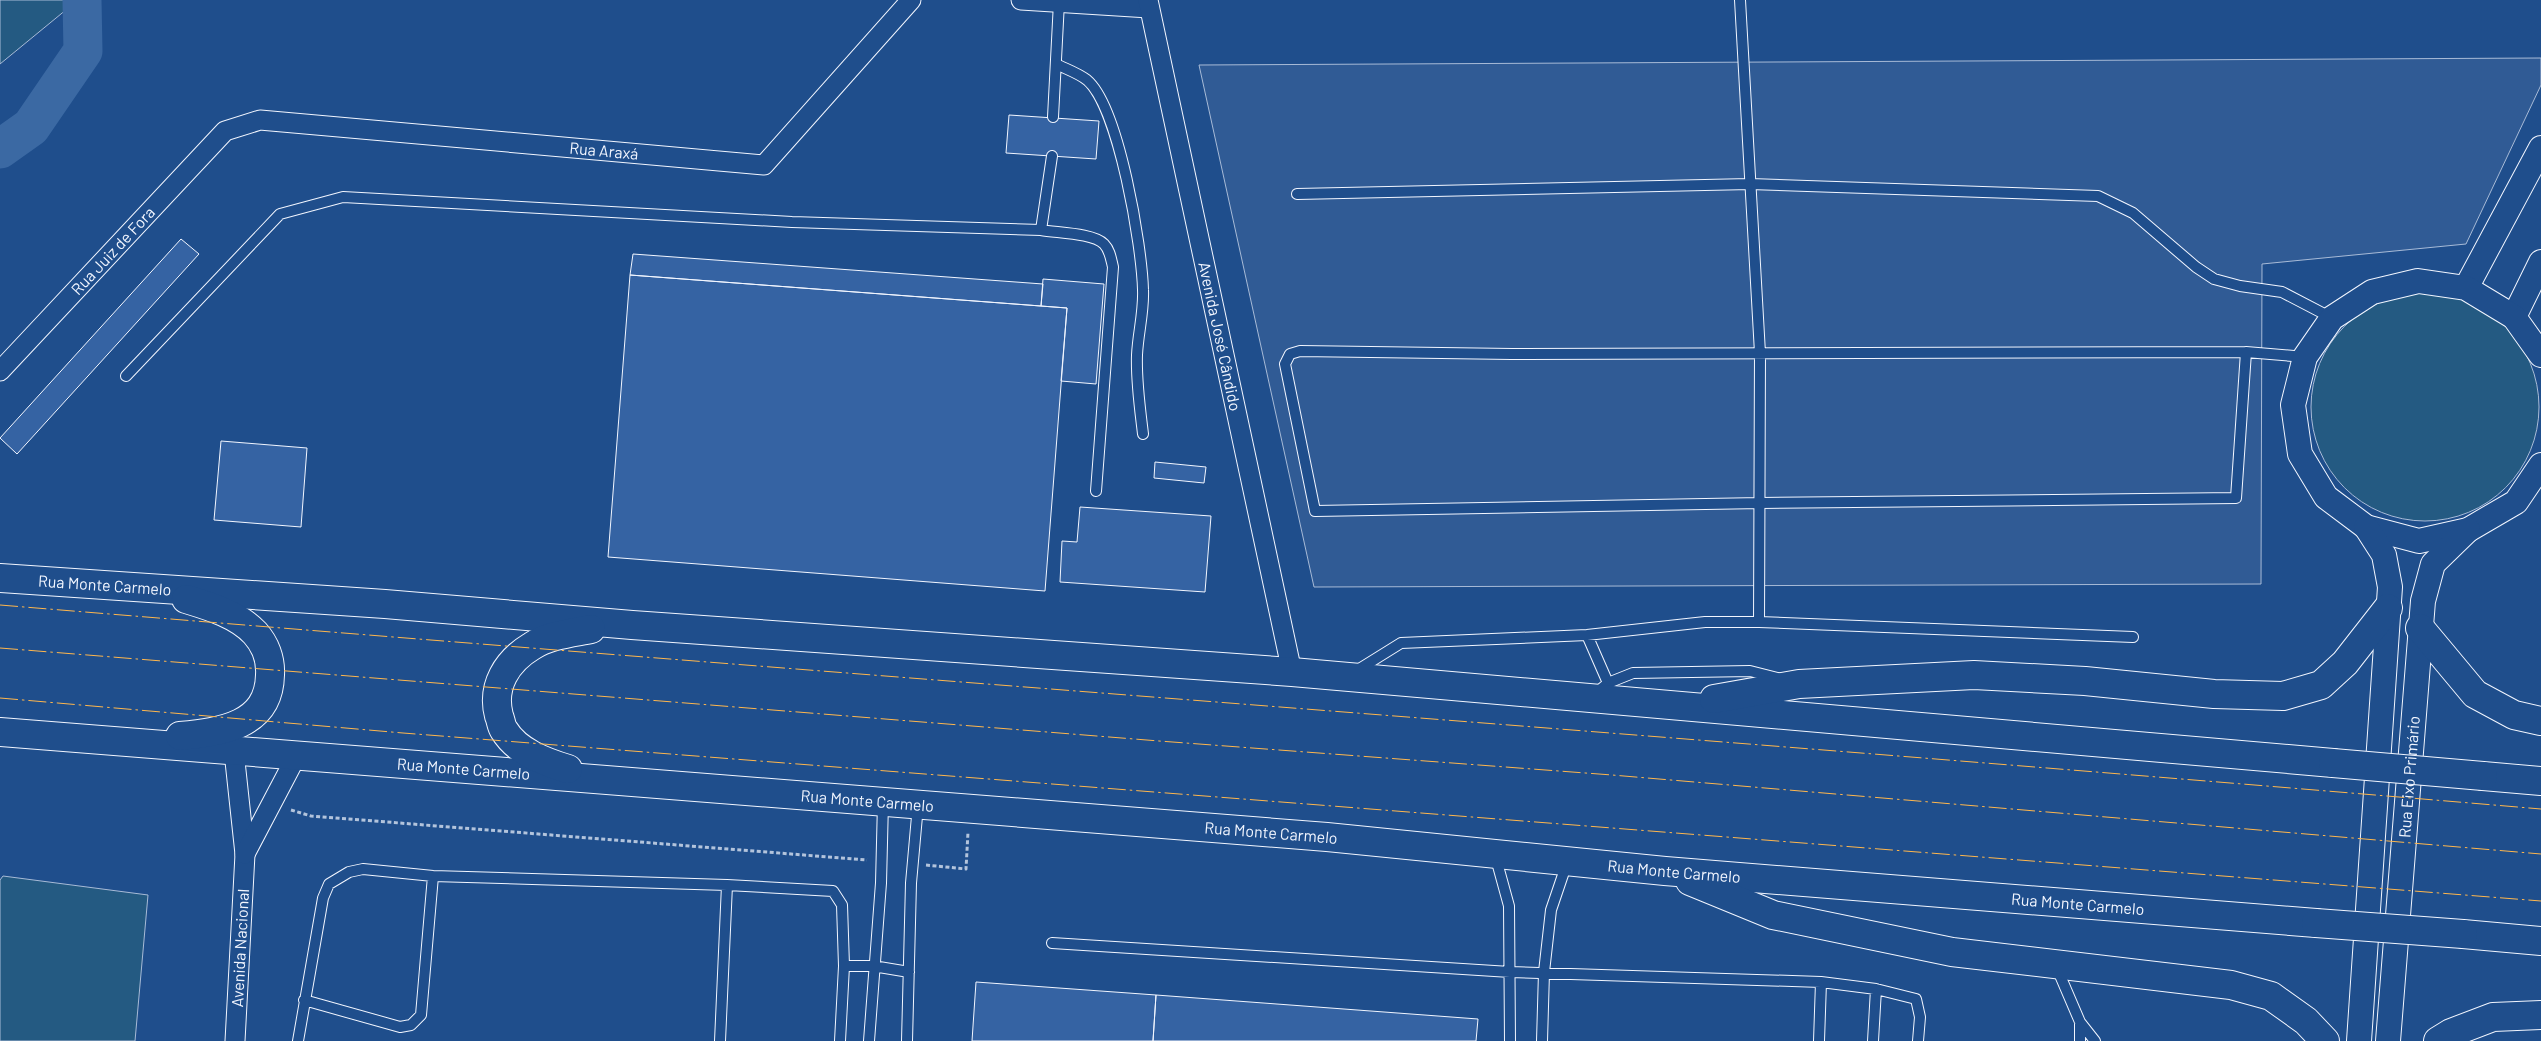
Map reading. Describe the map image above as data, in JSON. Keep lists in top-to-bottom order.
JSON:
{
  "streets": {
    "highway": ["Rua Monte Carmelo"],
    "street": [
      "Rua Araxá",
      "Rua Juiz de Fora",
      "Avenida José Cândido",
      "Rua Eixo Primário",
      "Avenida Nacional"
    ]
  },
  "crossings": [
    ["Rua Araxá", "Rua Juiz de Fora"],
    ["Avenida José Cândido", "Rua Monte Carmelo"],
    ["Rua Monte Carmelo", "Avenida Nacional"]
  ]
}
